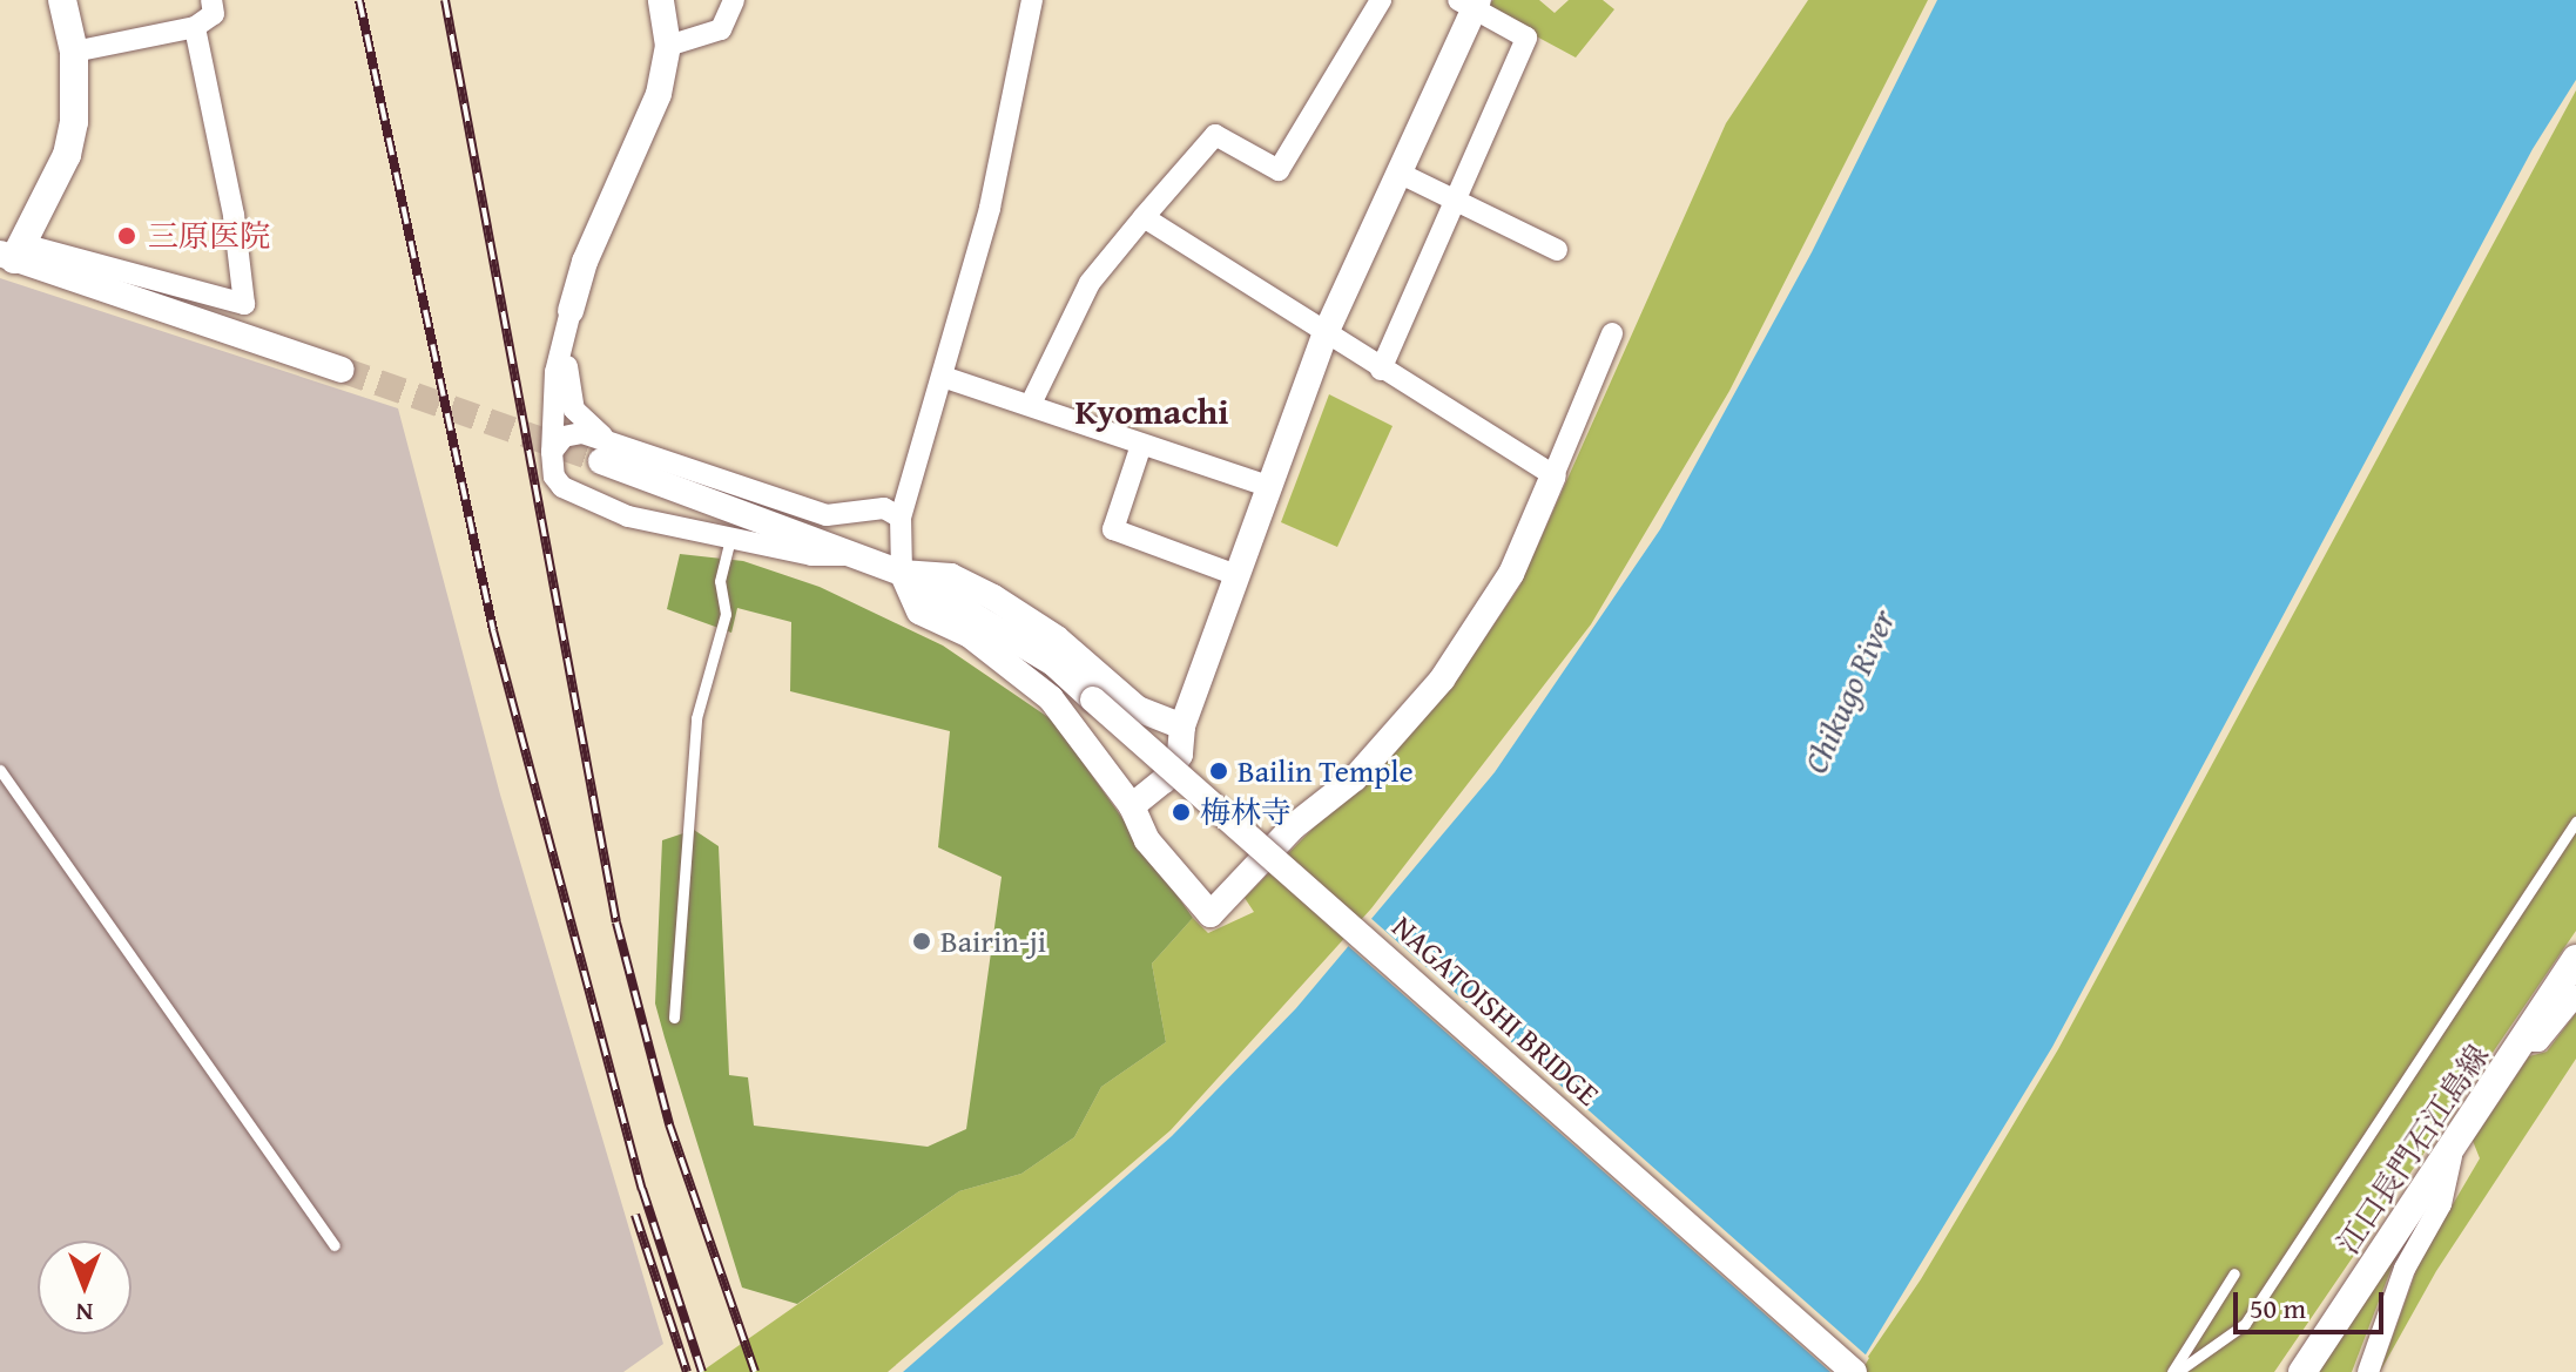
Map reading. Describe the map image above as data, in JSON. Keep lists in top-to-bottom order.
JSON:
{
  "streets": {
    "main road": ["江口長門石江島線"],
    "street": ["NAGATOISHI BRIDGE"]
  },
  "districts": ["Kyomachi"],
  "water": ["Chikugo River"],
  "places": [
    "三原医院",
    "Bailin Temple",
    "梅林寺",
    "Bairin-ji"
  ],
  "scale_bar": "50 m",
  "north": "bottom"
}
